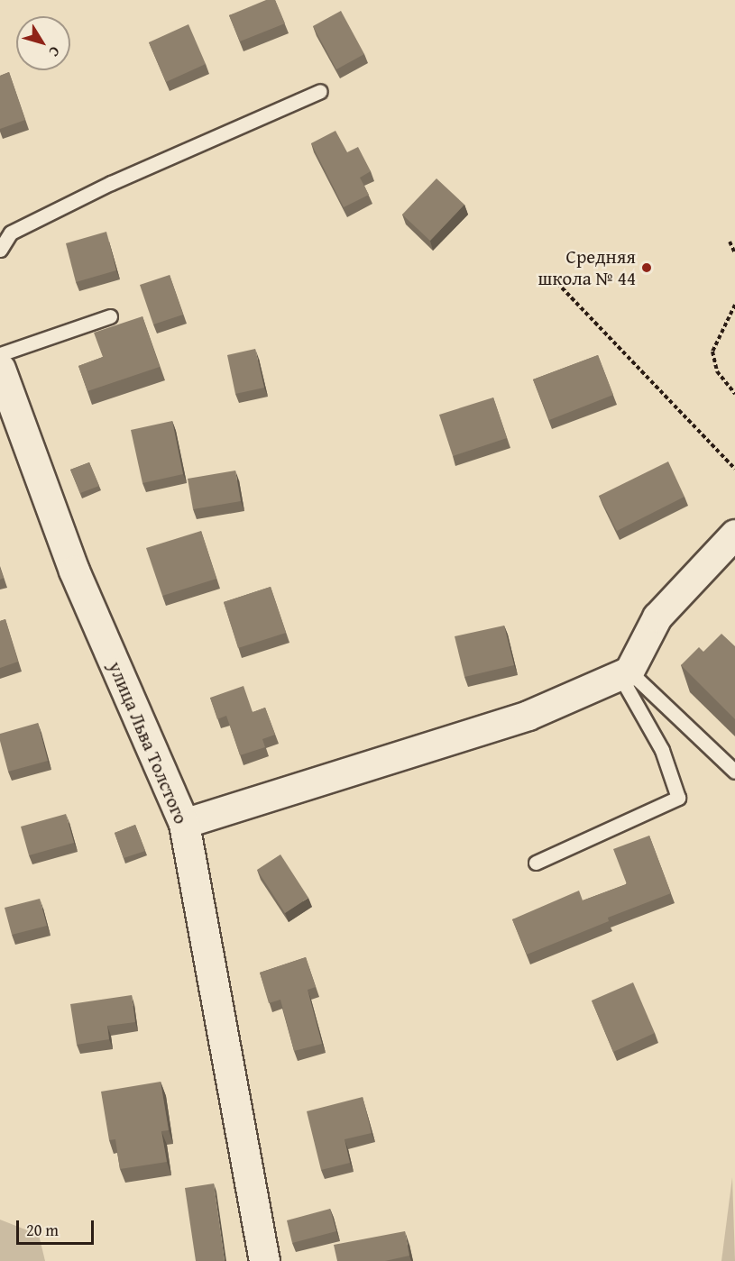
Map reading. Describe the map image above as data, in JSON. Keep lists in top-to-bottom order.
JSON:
{
  "streets": {
    "street": ["улица Льва Толстого"]
  },
  "places": ["Средняя школа № 44"],
  "scale_bar": "20 m",
  "north": "bottom right"
}
